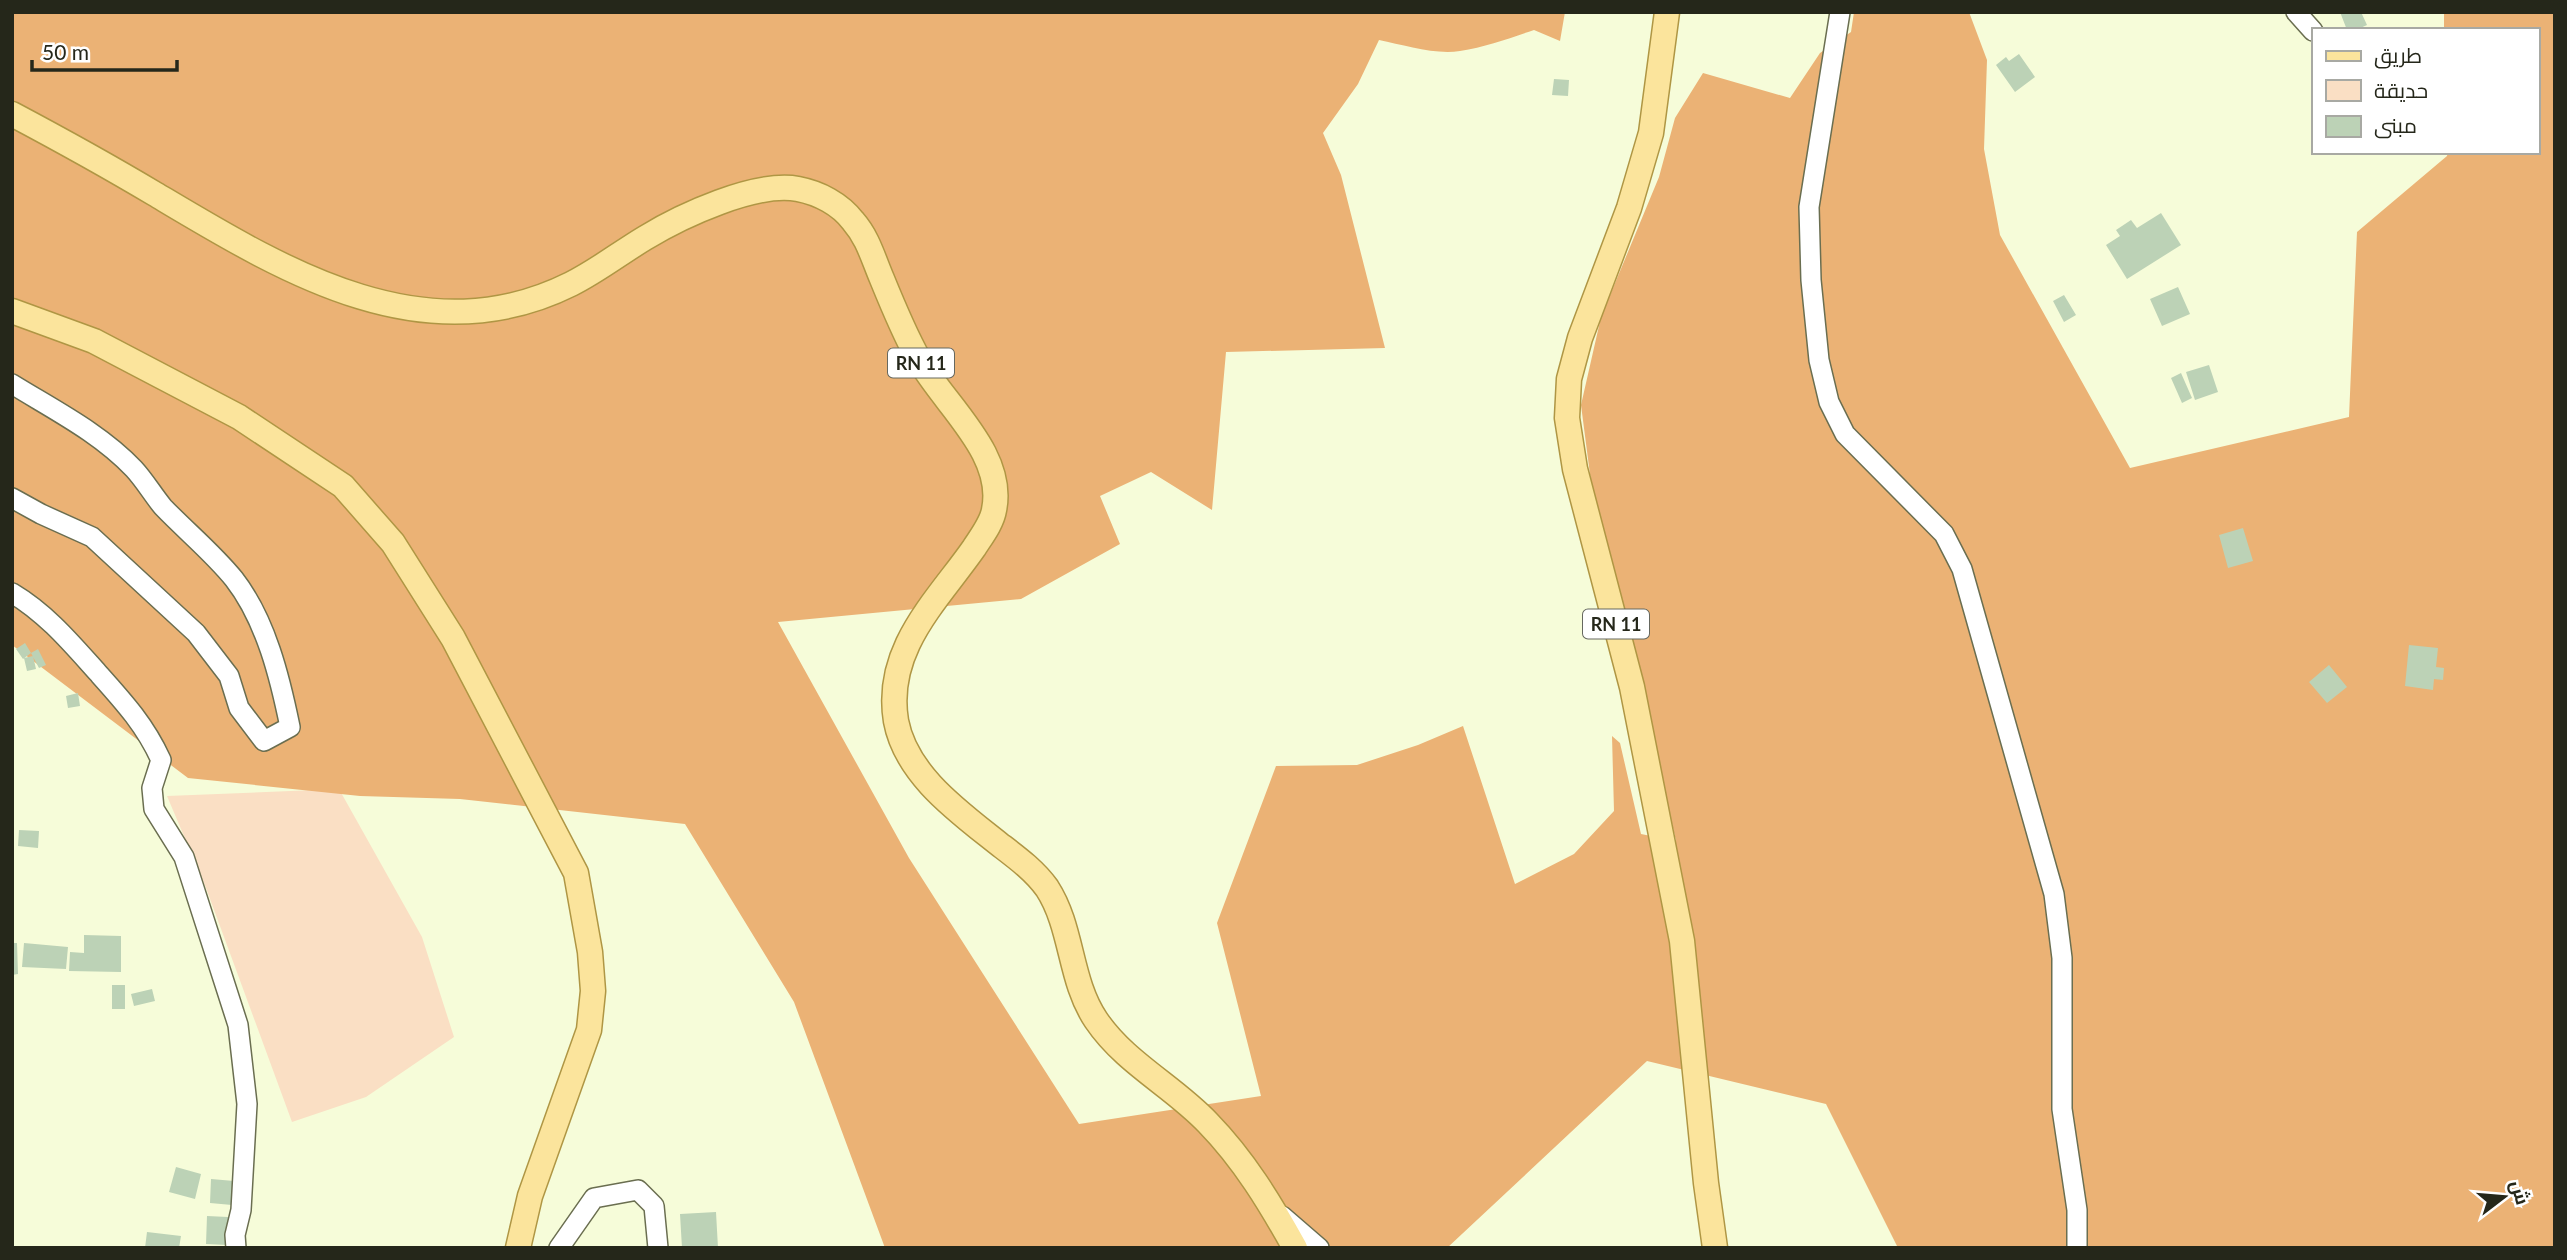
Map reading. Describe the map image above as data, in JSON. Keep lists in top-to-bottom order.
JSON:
{
  "streets": {
    "main road": ["RN 11"]
  },
  "legend": ["طريق", "حديقة", "مبنى"],
  "scale_bar": "50 m",
  "north": "right"
}
